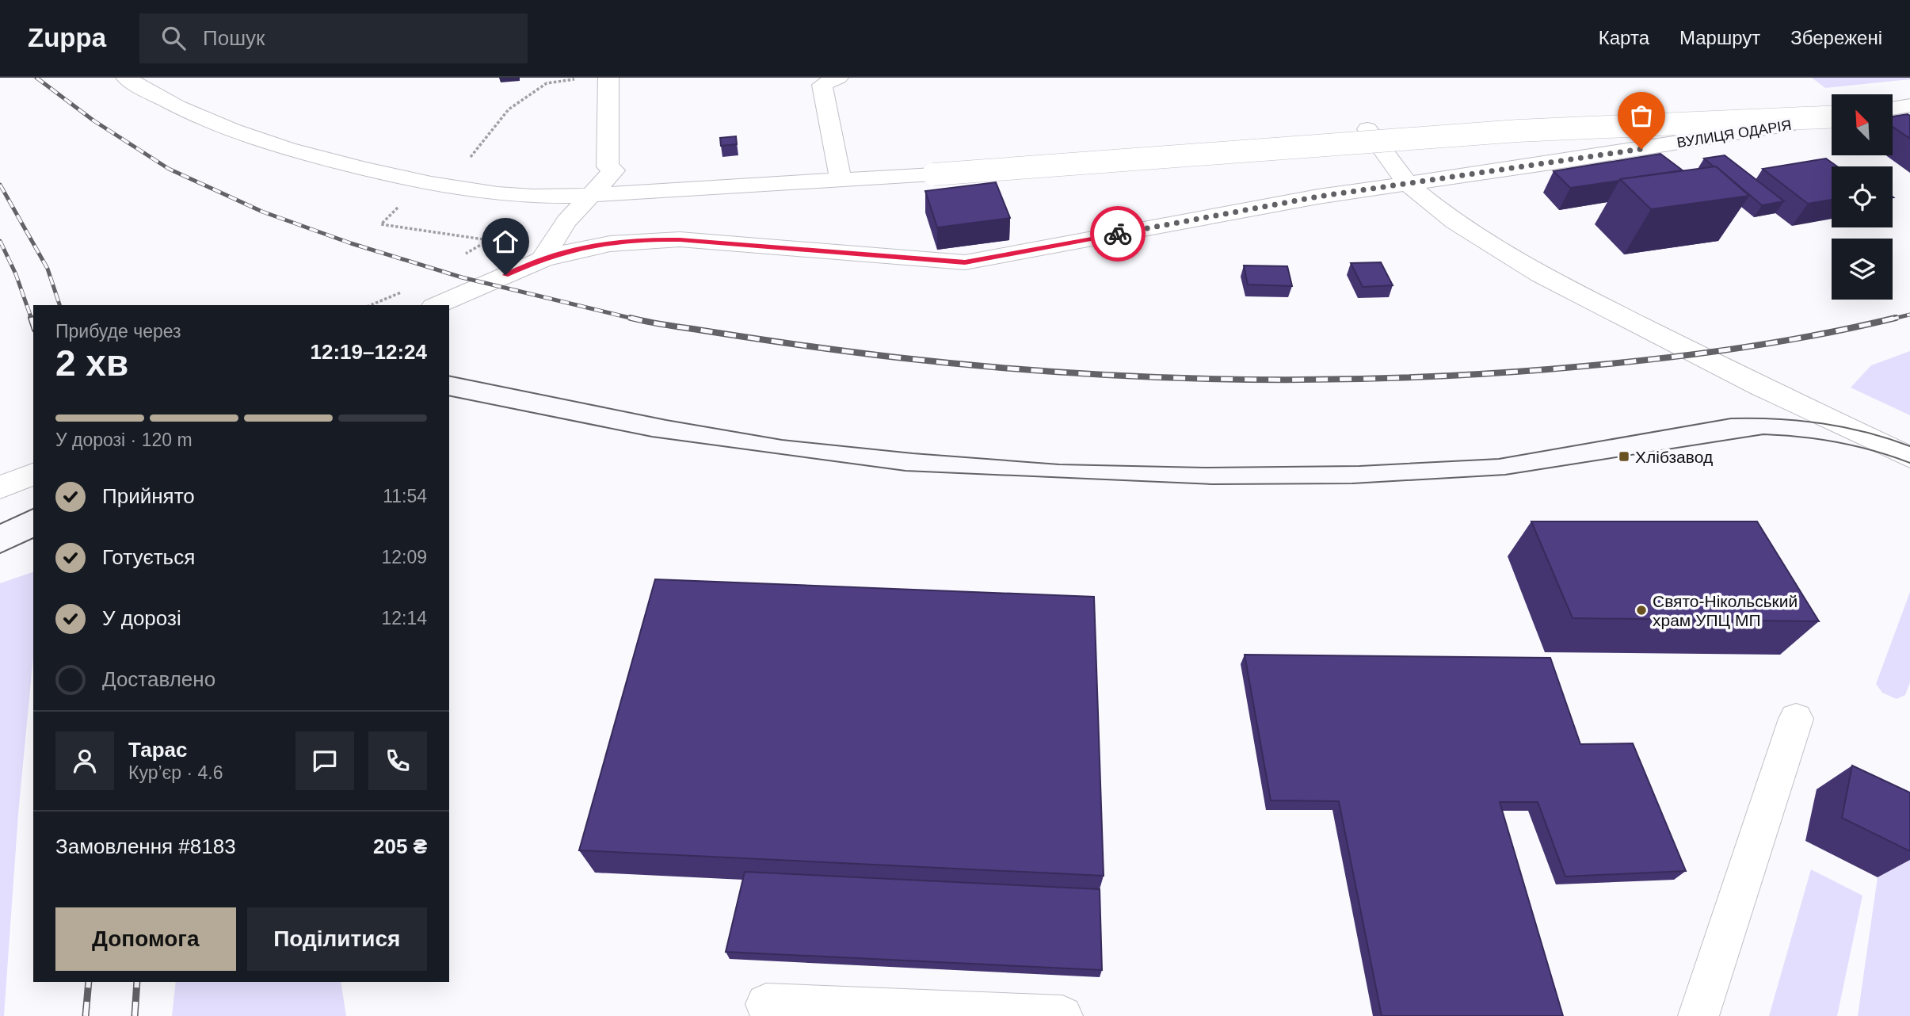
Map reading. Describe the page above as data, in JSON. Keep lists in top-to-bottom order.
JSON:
{
  "streets": {
    "street": ["ВУЛИЦЯ ОДАРІЯ"]
  },
  "places": {
    "transit": ["Хлібзавод"],
    "other": ["Свято-Нікольський храм УПЦ МП"]
  },
  "north": "top left",
  "page": {
    "header": "Zuppa",
    "search": "Пошук",
    "nav": ["Карта", "Маршрут", "Збережені"],
    "heading": ["2 хв", "Прибуде через", "12:19–12:24"],
    "panel": [
      "Тарас",
      "Кур’єр · 4.6",
      "Замовлення #8183",
      "205 ₴"
    ],
    "bar": "У дорозі · 120 m",
    "list": [
      ["Прийнято", "11:54"],
      ["Готується", "12:09"],
      ["У дорозі", "12:14"],
      "Доставлено"
    ],
    "buttons": ["Допомога", "Поділитися"]
  }
}
